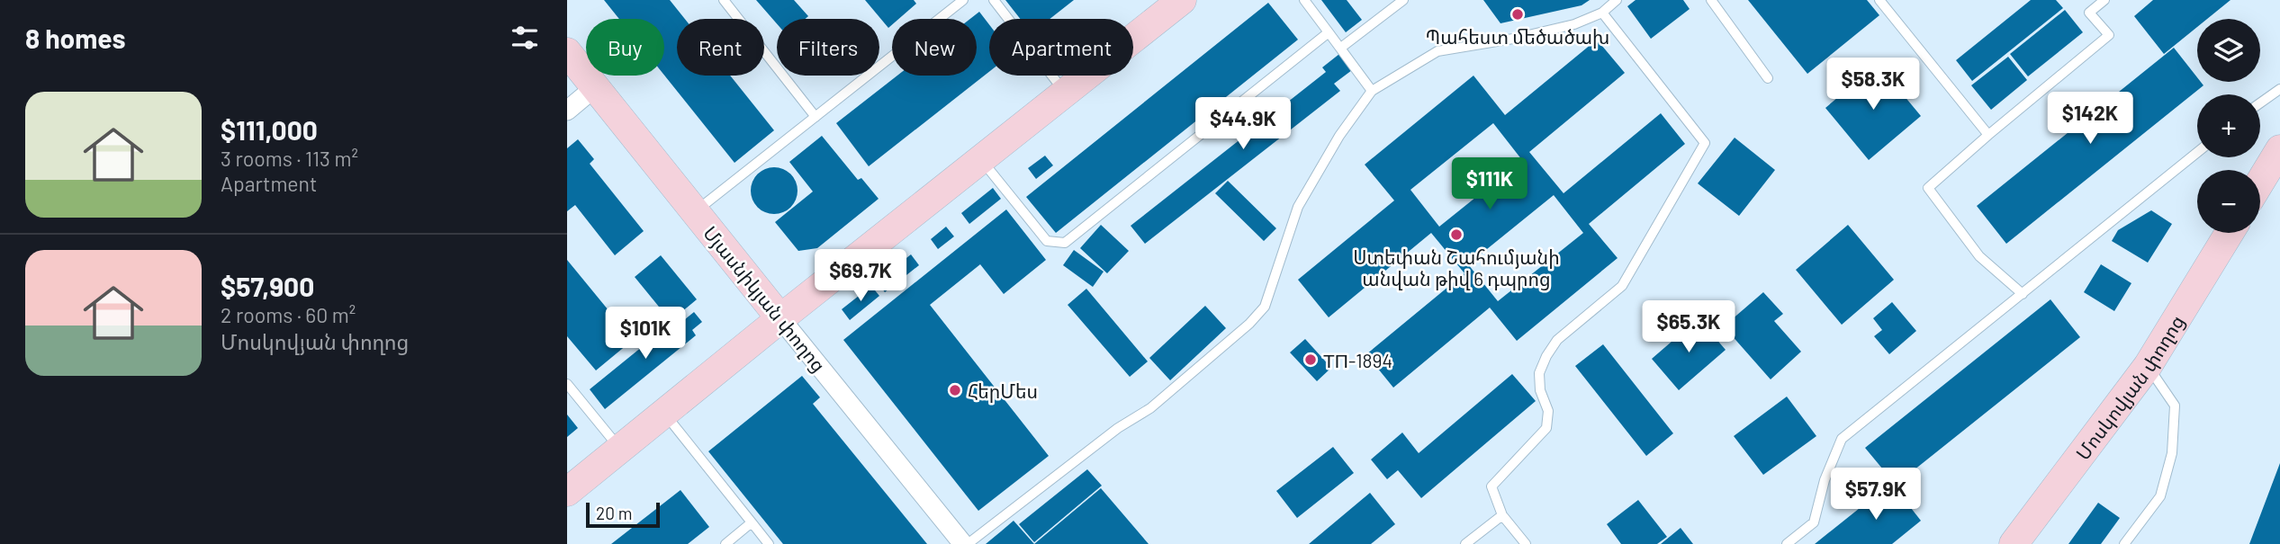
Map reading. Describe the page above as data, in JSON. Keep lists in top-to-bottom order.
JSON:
{
  "streets": {
    "street": ["Մյասնիկյան փողոց", "Մոսկովյան փողոց"]
  },
  "places": [
    "Պահեստ մեծածախ",
    "Ստեփան Շահումյանի անվան թիվ 6 դպրոց",
    "ТП-1894",
    "ՀերՄես"
  ],
  "scale_bar": "20 m",
  "page": {
    "heading": "8 homes",
    "map_buttons": ["+", "−"],
    "chip": [
      "Buy",
      "Rent",
      "Filters",
      "New",
      "Apartment"
    ],
    "price": [
      "$58.3K",
      "$142K",
      "$44.9K",
      "$111K",
      "$69.7K",
      "$65.3K",
      "$101K",
      "$57.9K"
    ],
    "list": [
      {
        "name": "$111,000",
        "note": "3 rooms · 113 m² · Apartment"
      },
      {
        "name": "$57,900",
        "note": "2 rooms · 60 m² · Մոսկովյան փողոց"
      }
    ],
    "scale": "20 m"
  }
}
